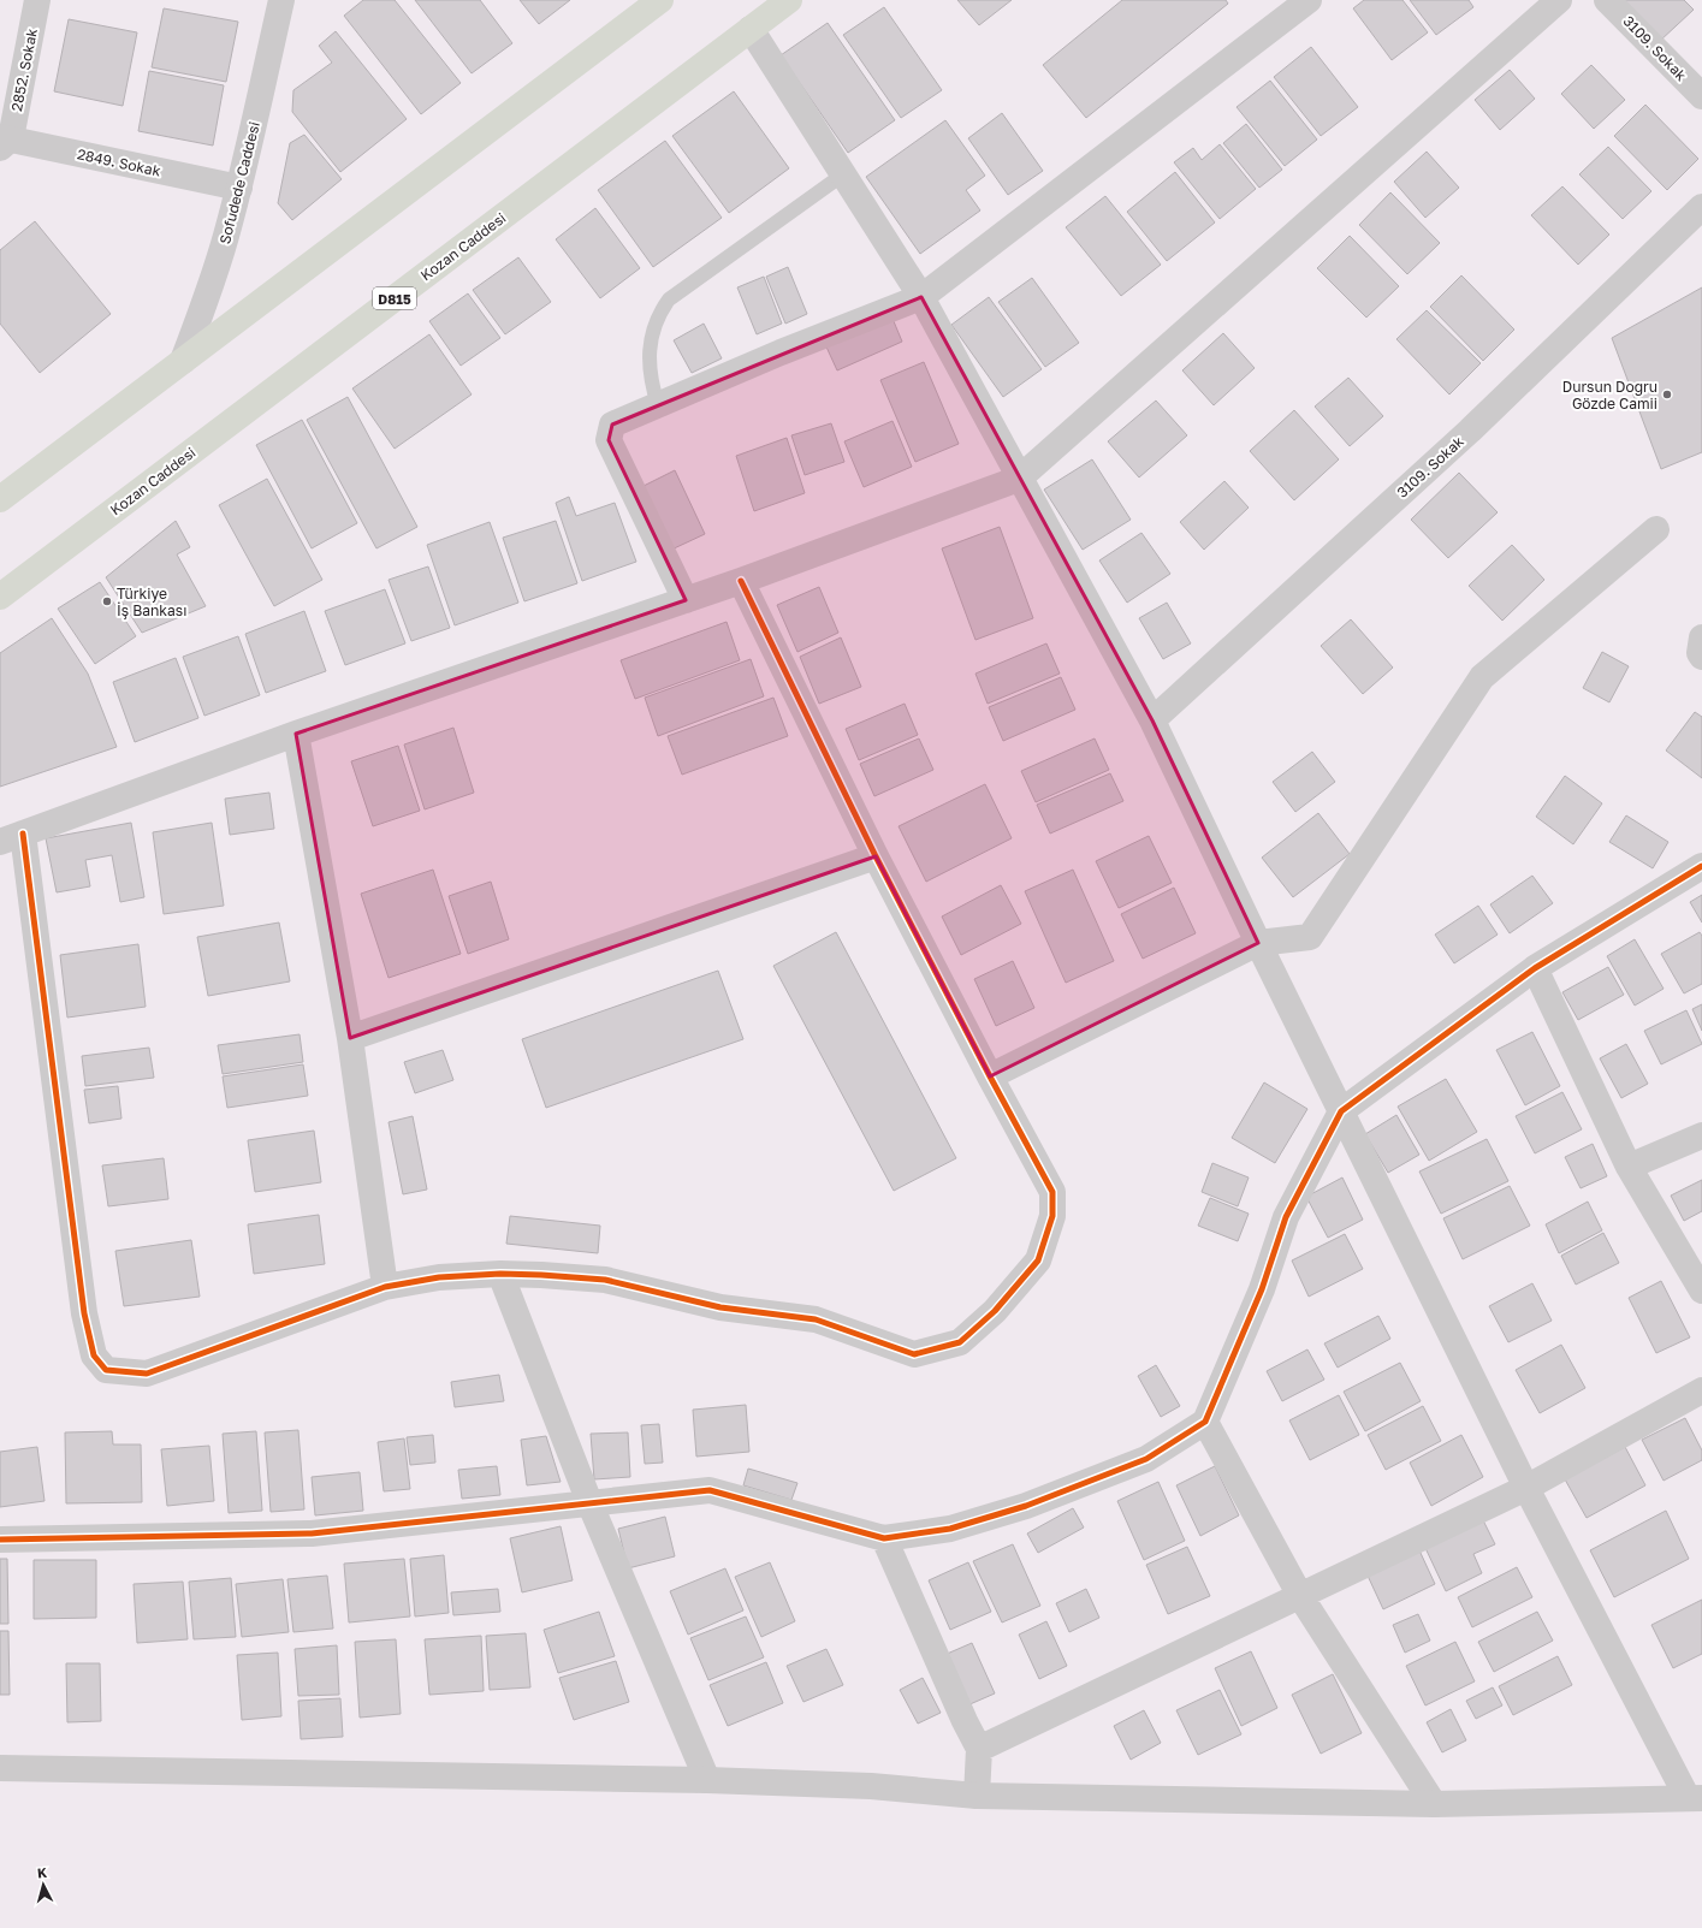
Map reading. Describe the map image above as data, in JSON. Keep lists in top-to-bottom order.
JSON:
{
  "streets": {
    "highway": ["Kozan Caddesi", "D815"],
    "street": [
      "3109. Sokak",
      "2852. Sokak",
      "2849. Sokak",
      "Sofudede Caddesi"
    ]
  },
  "crossings": [
    ["2852. Sokak", "2849. Sokak"],
    ["2849. Sokak", "Sofudede Caddesi"]
  ],
  "places": ["Dursun Doğru Gözde Camii", "Türkiye İş Bankası"],
  "north": "top"
}
